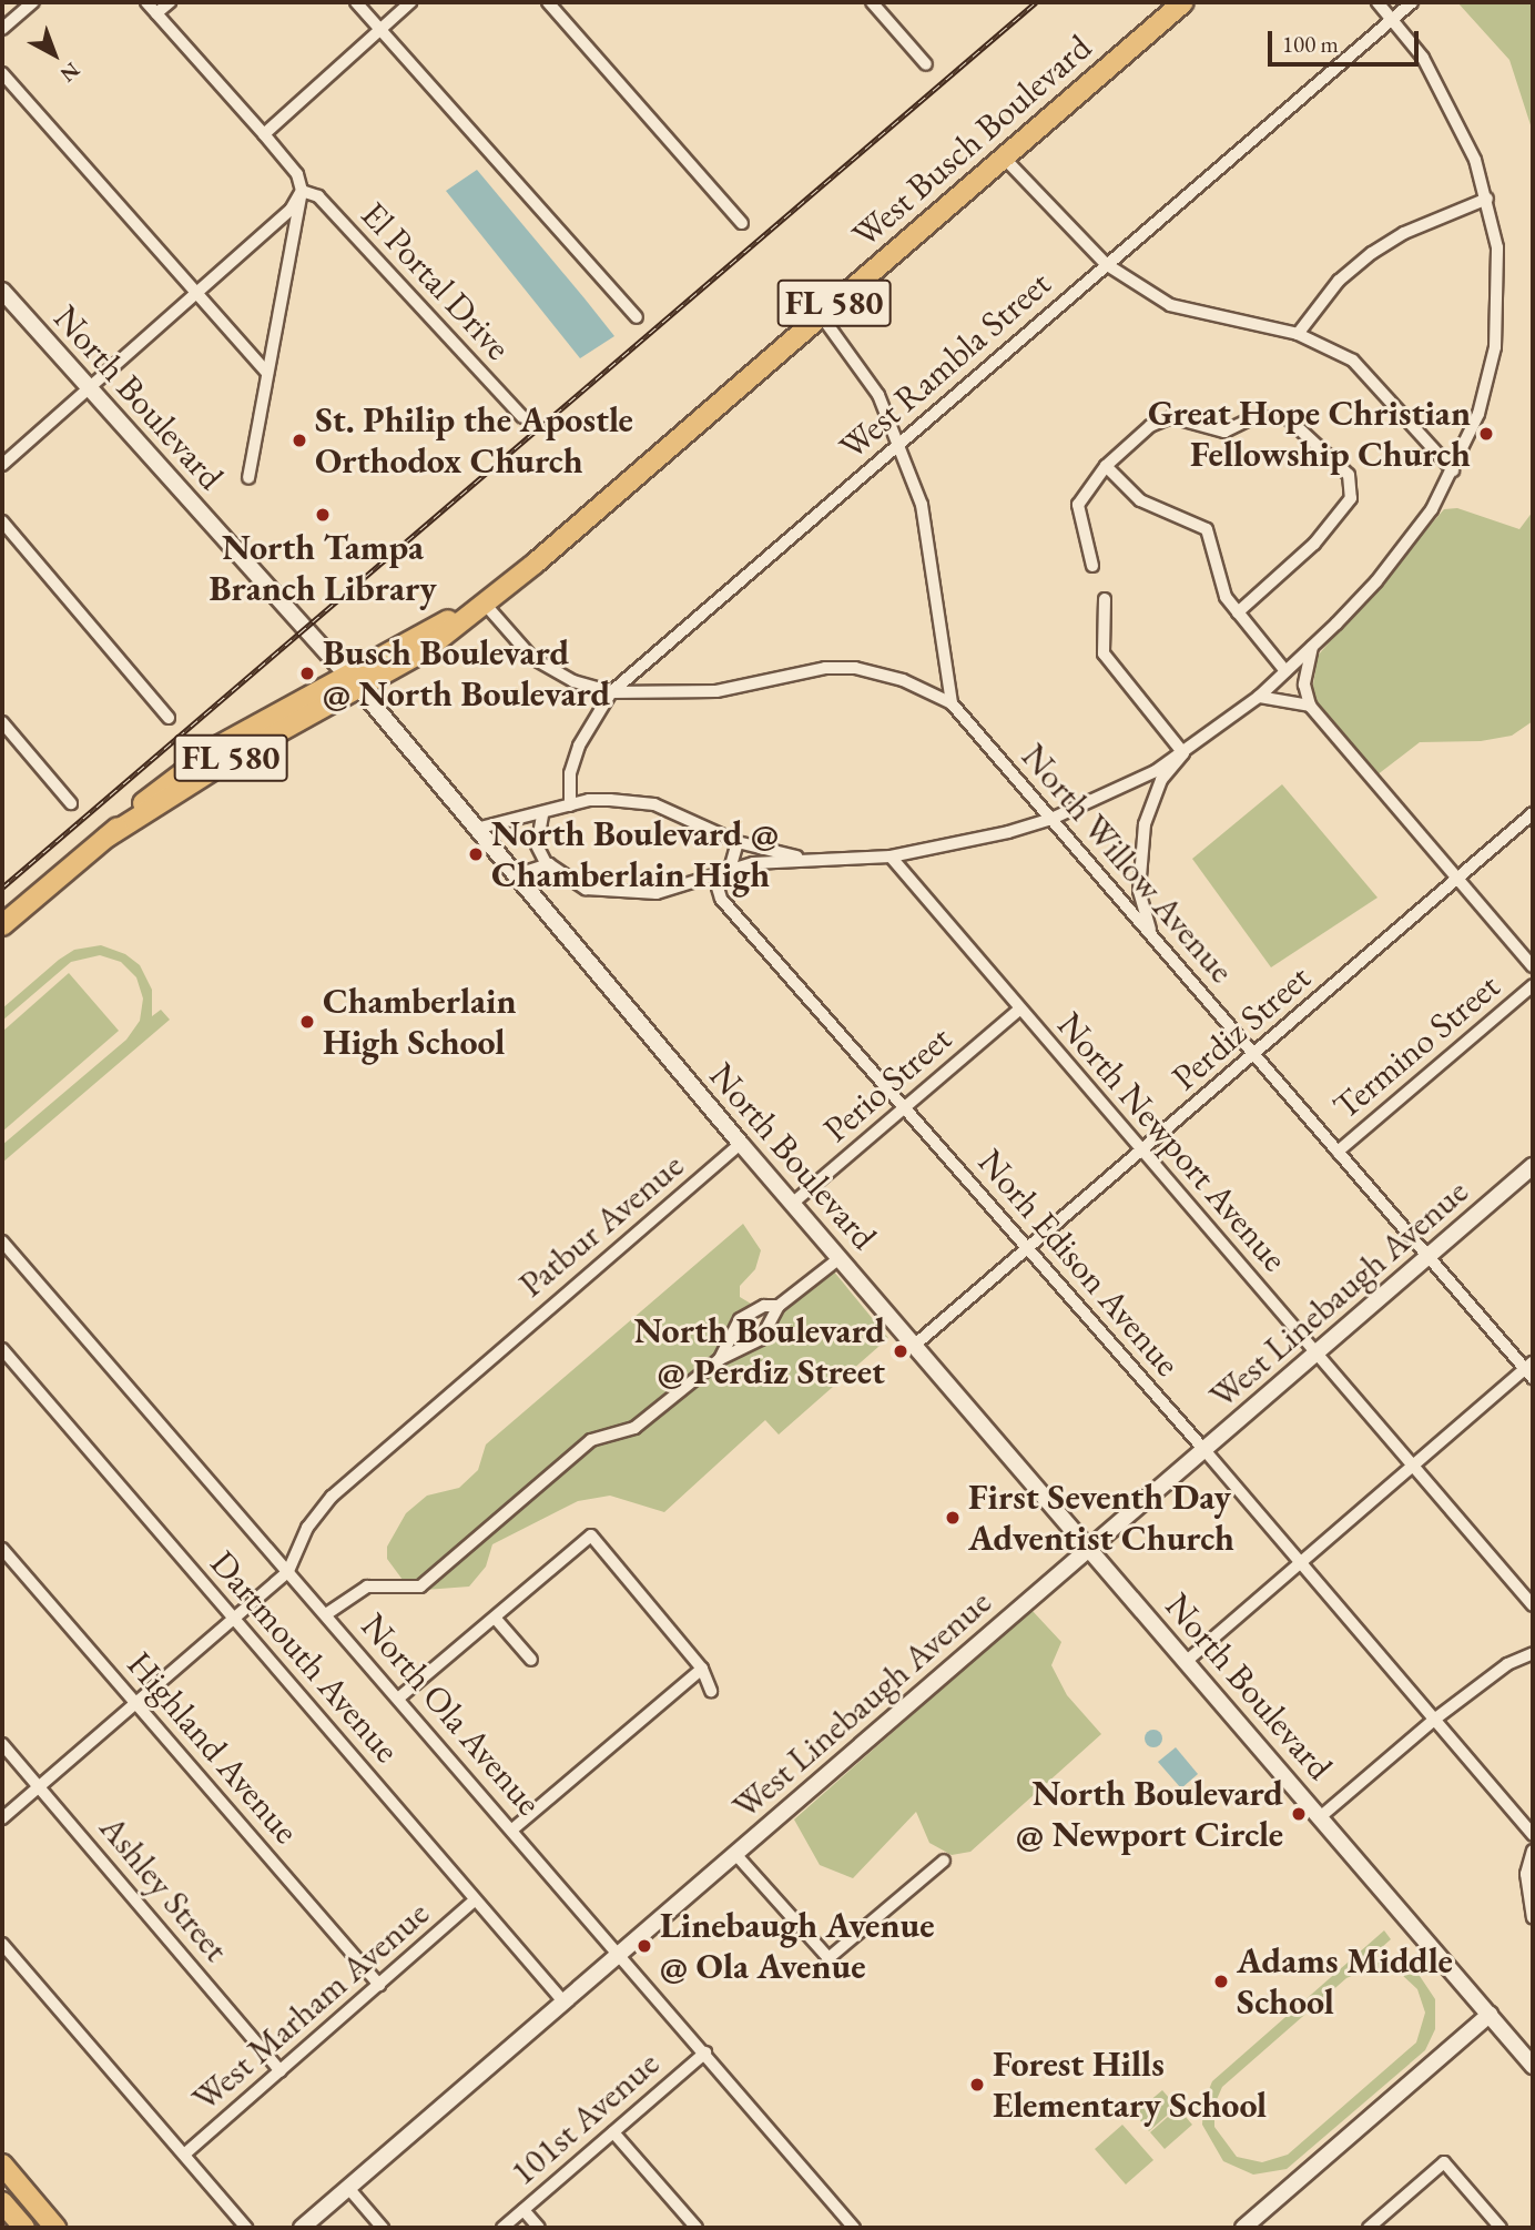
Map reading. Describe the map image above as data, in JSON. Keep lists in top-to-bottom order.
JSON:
{
  "streets": {
    "main road": ["West Busch Boulevard", "FL 580"],
    "street": [
      "El Portal Drive",
      "West Rambla Street",
      "North Boulevard",
      "North Willow Avenue",
      "Perdiz Street",
      "Termino Street",
      "Perio Street",
      "North Newport Avenue",
      "Patbur Avenue",
      "Norh Edison Avenue",
      "West Linebaugh Avenue",
      "Dartmouth Avenue",
      "North Ola Avenue",
      "Highland Avenue",
      "Ashley Street",
      "West Marham Avenue",
      "101st Avenue"
    ]
  },
  "crossings": [
    ["West Busch Boulevard", "North Boulevard"],
    ["North Boulevard", "Perdiz Street"],
    ["North Boulevard", "Perio Street"],
    ["North Boulevard", "Patbur Avenue"],
    ["North Boulevard", "West Linebaugh Avenue"],
    ["North Willow Avenue", "Perdiz Street"],
    ["North Willow Avenue", "Termino Street"],
    ["North Willow Avenue", "West Linebaugh Avenue"],
    ["Perdiz Street", "North Newport Avenue"],
    ["Perdiz Street", "Norh Edison Avenue"],
    ["Perio Street", "North Newport Avenue"],
    ["Perio Street", "Norh Edison Avenue"],
    ["North Newport Avenue", "West Linebaugh Avenue"],
    ["Patbur Avenue", "North Ola Avenue"],
    ["Norh Edison Avenue", "West Linebaugh Avenue"],
    ["West Linebaugh Avenue", "Dartmouth Avenue"],
    ["West Linebaugh Avenue", "North Ola Avenue"],
    ["Dartmouth Avenue", "West Marham Avenue"],
    ["North Ola Avenue", "101st Avenue"],
    ["Highland Avenue", "West Marham Avenue"],
    ["Ashley Street", "West Marham Avenue"]
  ],
  "places": [
    "Great Hope Christian Fellowship Church",
    "St. Philip the Apostle Orthodox Church",
    "North Tampa Branch Library",
    "Busch Boulevard @ North Boulevard",
    "North Boulevard @ Chamberlain High",
    "Chamberlain High School",
    "North Boulevard @ Perdiz Street",
    "First Seventh Day Adventist Church",
    "North Boulevard @ Newport Circle",
    "Linebaugh Avenue @ Ola Avenue",
    "Adams Middle School",
    "Forest Hills Elementary School"
  ],
  "scale_bar": "100 m",
  "north": "bottom right"
}
